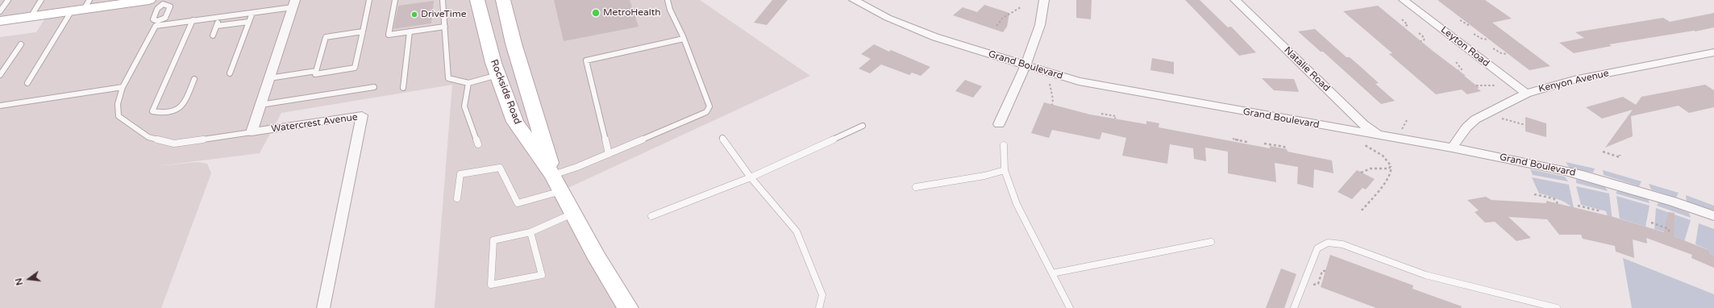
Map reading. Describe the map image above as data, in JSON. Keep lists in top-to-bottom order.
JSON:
{
  "streets": {
    "main road": ["Rockside Road"],
    "street": [
      "Leyton Road",
      "Grand Boulevard",
      "Natalie Road",
      "Kenyon Avenue",
      "Watercrest Avenue"
    ]
  },
  "crossings": [
    ["Leyton Road", "Kenyon Avenue"],
    ["Grand Boulevard", "Natalie Road"],
    ["Grand Boulevard", "Kenyon Avenue"]
  ],
  "places": ["MetroHealth", "DriveTime"],
  "north": "left"
}
